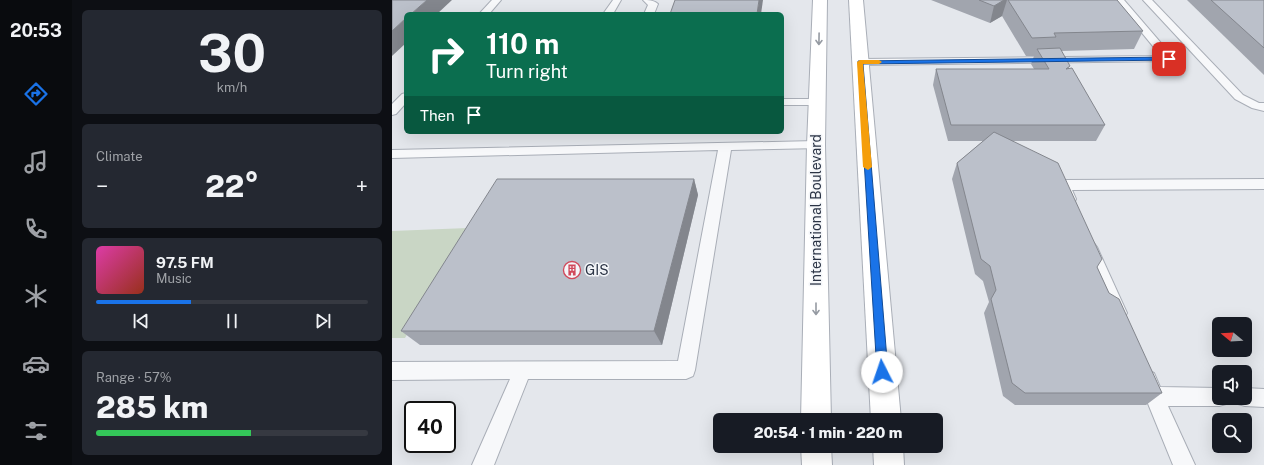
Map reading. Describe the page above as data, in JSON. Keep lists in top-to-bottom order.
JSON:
{
  "streets": {
    "street": ["International Boulevard"]
  },
  "places": {
    "building": ["GIS"]
  },
  "north": "left",
  "page": {
    "tabs": "20:53",
    "tile": [
      ["30", "km/h"],
      "Climate",
      ["Range · 57%", "285 km"]
    ],
    "turn": ["110 m", "Turn right"],
    "then": "Then",
    "heat": ["−", "22°", "+"],
    "song": ["97.5 FM", "Music"],
    "limit": "40",
    "trip": "20:54 · 1 min · 220 m"
  }
}
